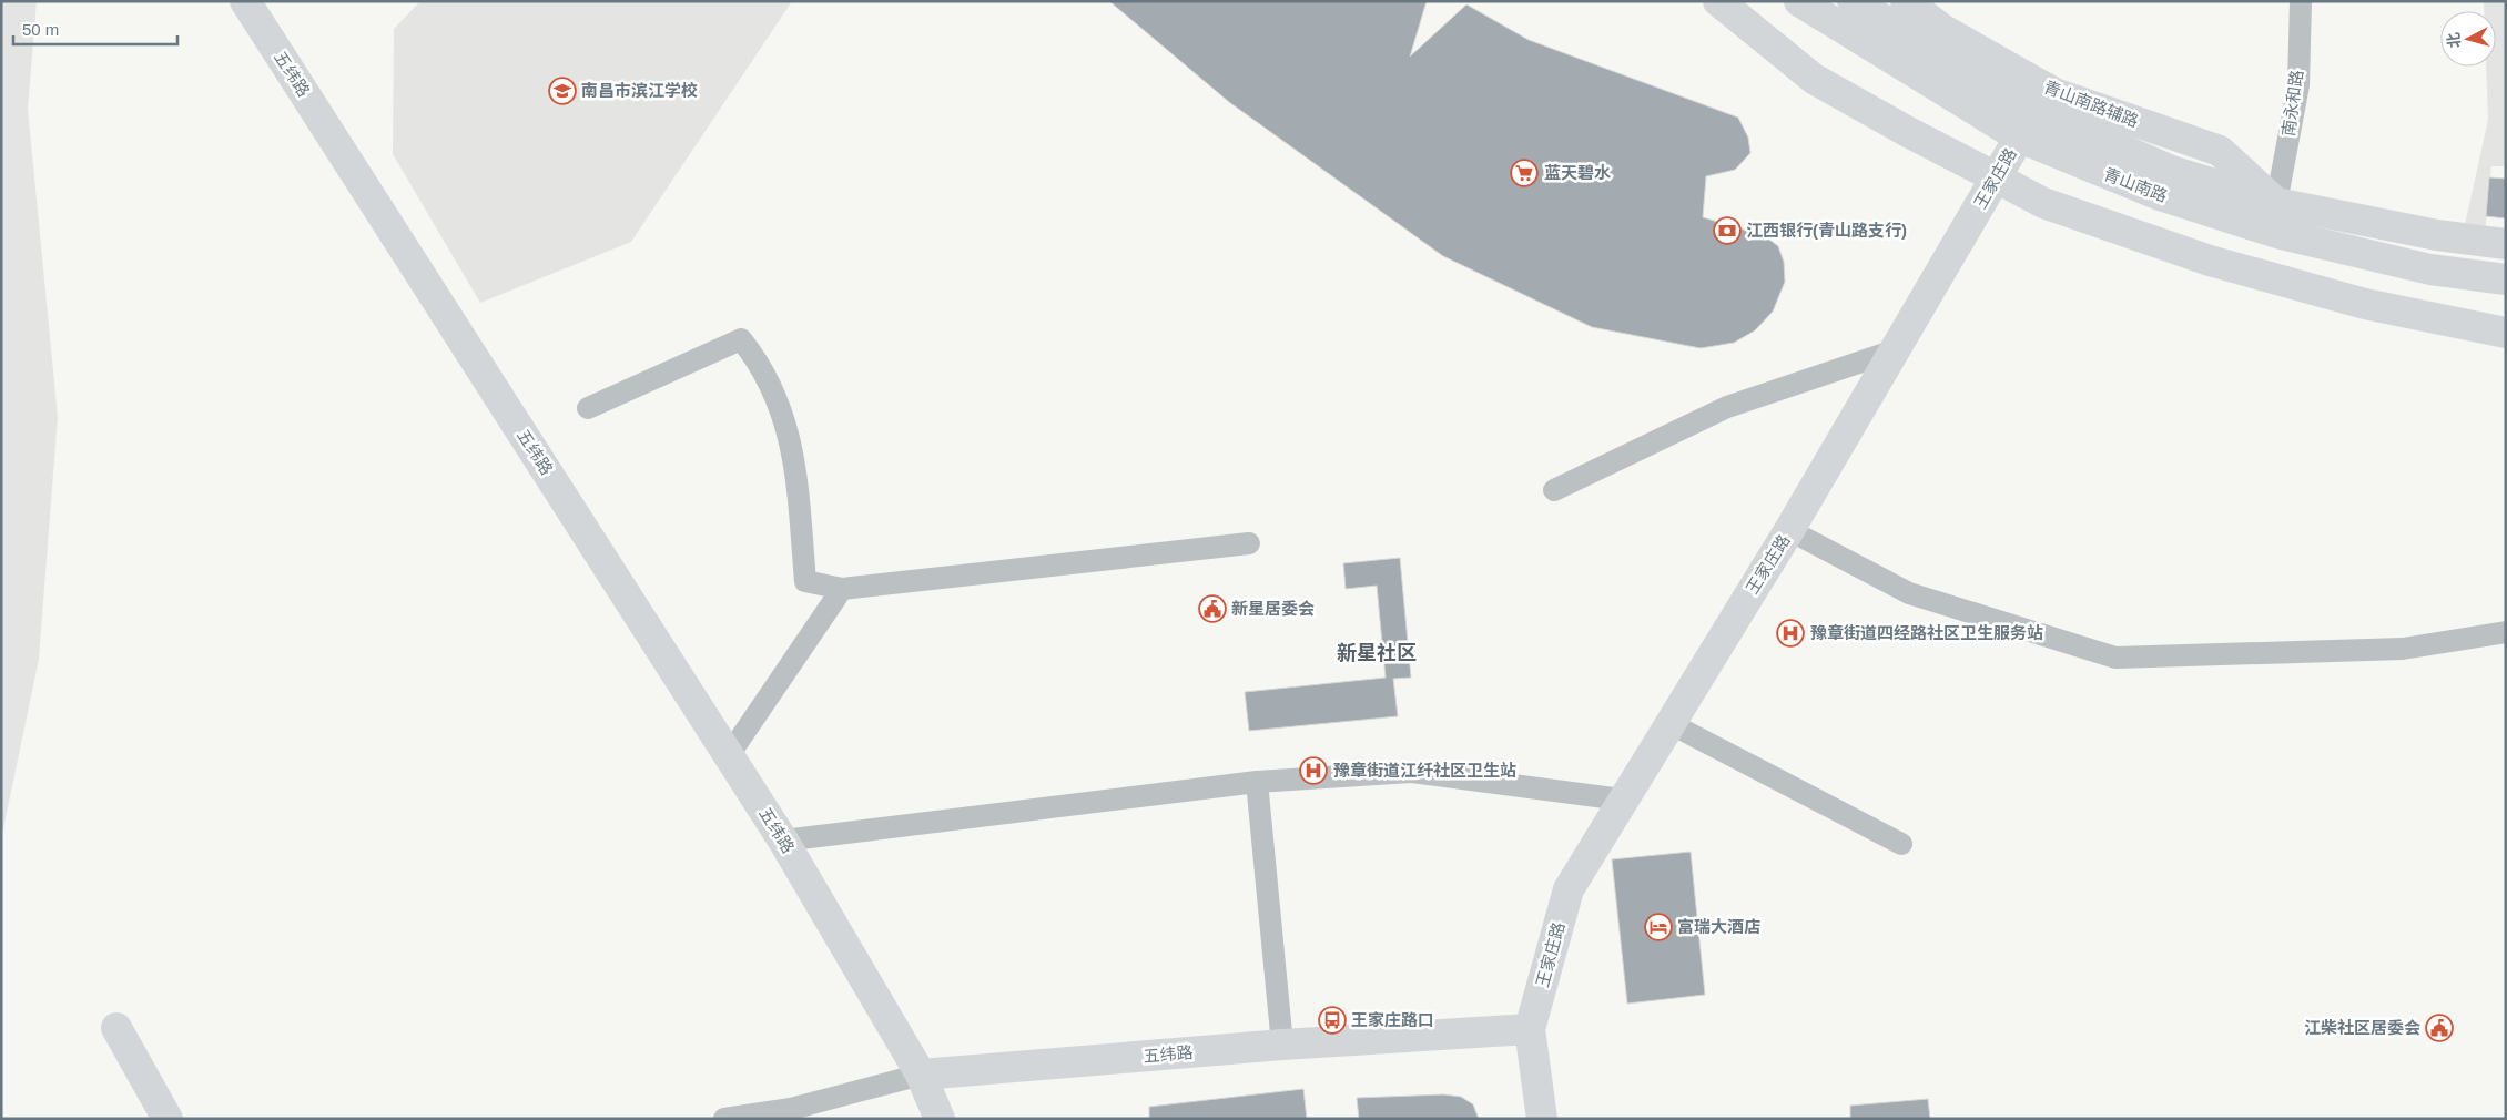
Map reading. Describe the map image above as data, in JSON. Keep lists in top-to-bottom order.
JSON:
{
  "streets": {
    "street": [
      "五纬路",
      "南永和路",
      "青山南路辅路",
      "王家庄路",
      "青山南路"
    ]
  },
  "crossings": [
    ["五纬路", "王家庄路"],
    ["南永和路", "青山南路辅路"],
    ["南永和路", "青山南路"],
    ["青山南路辅路", "青山南路"],
    ["王家庄路", "青山南路"]
  ],
  "districts": ["新星社区"],
  "places": {
    "school or university": ["南昌市滨江学校"],
    "supermarket": ["蓝天碧水"],
    "bank": ["江西银行(青山路支行)"],
    "public building": ["新星居委会", "江柴社区居委会"],
    "hospital": ["豫章街道四经路社区卫生服务站", "豫章街道江纤社区卫生站"],
    "hotel": ["富瑞大酒店"],
    "bus stop": ["王家庄路口"]
  },
  "scale_bar": "50 m",
  "north": "left"
}
